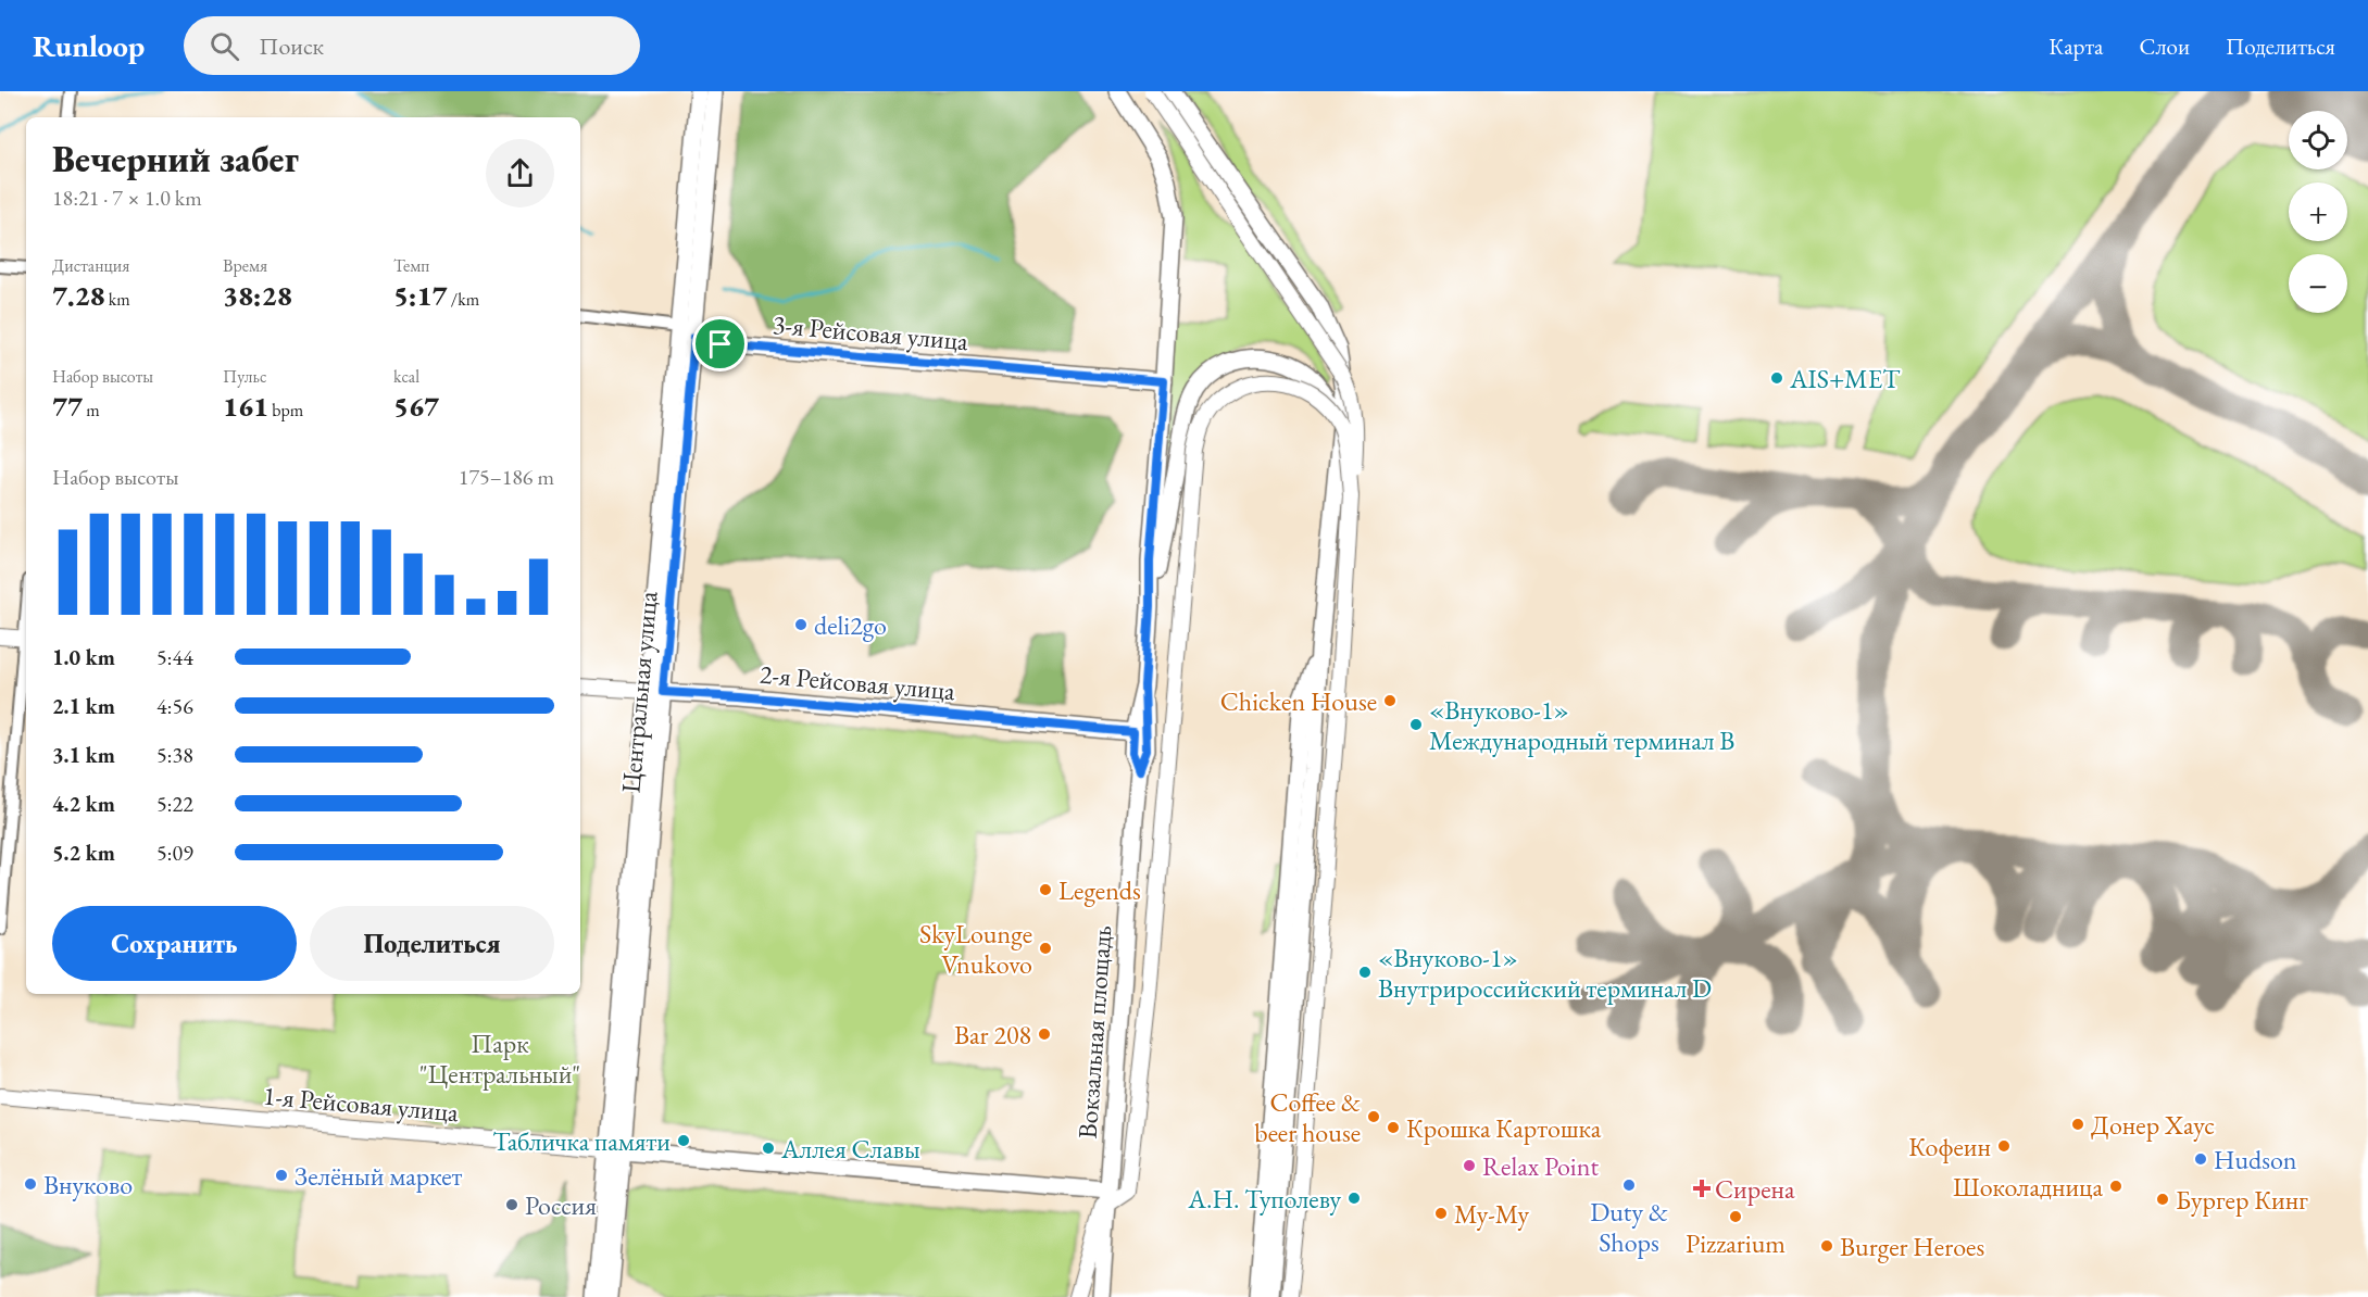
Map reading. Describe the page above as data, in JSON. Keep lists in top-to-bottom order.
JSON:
{
  "streets": {
    "main road": [
      "3-я Рейсовая улица",
      "2-я Рейсовая улица",
      "Центральная улица",
      "Вокзальная площадь",
      "1-я Рейсовая улица"
    ]
  },
  "crossings": [
    ["3-я Рейсовая улица", "Центральная улица"],
    ["3-я Рейсовая улица", "Вокзальная площадь"],
    ["2-я Рейсовая улица", "Центральная улица"],
    ["2-я Рейсовая улица", "Вокзальная площадь"],
    ["Центральная улица", "1-я Рейсовая улица"],
    ["Вокзальная площадь", "1-я Рейсовая улица"]
  ],
  "parks": ["Парк \"Центральный\""],
  "places": {
    "other": [
      "AIS+MET",
      "deli2go",
      "Chicken House",
      "«Внуково-1» Международный терминал B",
      "Legends",
      "SkyLounge Vnukovo",
      "«Внуково-1» Внутрироссийский терминал D",
      "Bar 208",
      "Coffee & beer house",
      "Донер Хаус",
      "Крошка Картошка",
      "Табличка памяти",
      "Кофеин",
      "Аллея Славы",
      "Hudson",
      "Relax Point",
      "Зелёный маркет",
      "Внуково",
      "Duty & Shops",
      "Шоколадница",
      "А.Н. Туполеву",
      "Бургер Кинг",
      "Россия",
      "Му-Му",
      "Pizzarium",
      "Burger Heroes"
    ],
    "health": ["Сирена"]
  },
  "page": {
    "header": "Runloop",
    "search": "Поиск",
    "nav": ["Карта", "Слои", "Поделиться"],
    "map_buttons": ["+", "−"],
    "heading": ["Вечерний забег", "18:21 · 7 × 1.0 km"],
    "stats": [
      ["Дистанция", "7.28 km"],
      ["Время", "38:28"],
      ["Темп", "5:17 /km"],
      ["Набор высоты", "77 m"],
      ["Пульс", "161 bpm"],
      ["kcal", "567"]
    ],
    "chart": ["Набор высоты", "175–186 m"],
    "list": [
      {
        "name": "1.0 km",
        "note": "5:44"
      },
      {
        "name": "2.1 km",
        "note": "4:56"
      },
      {
        "name": "3.1 km",
        "note": "5:38"
      },
      {
        "name": "4.2 km",
        "note": "5:22"
      },
      {
        "name": "5.2 km",
        "note": "5:09"
      }
    ],
    "buttons": ["Сохранить", "Поделиться"]
  }
}
